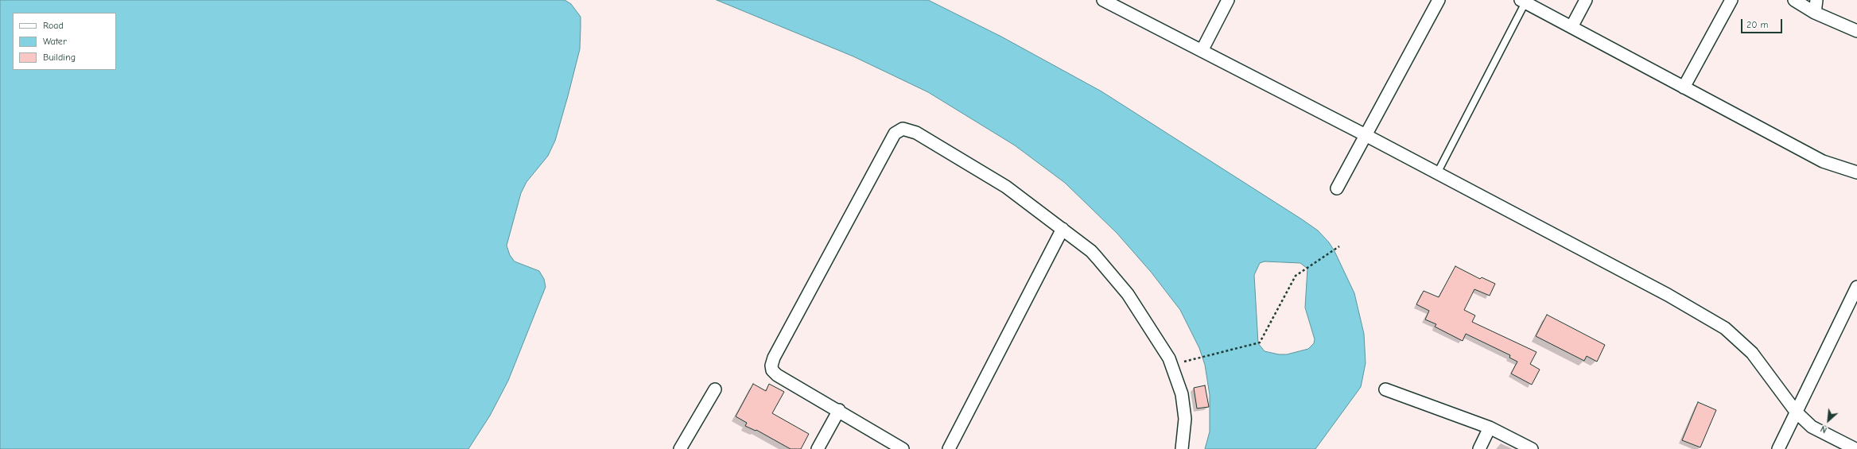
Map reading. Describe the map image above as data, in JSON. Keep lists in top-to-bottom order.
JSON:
{
  "legend": ["Road", "Water", "Building"],
  "scale_bar": "20 m",
  "north": "bottom left"
}
